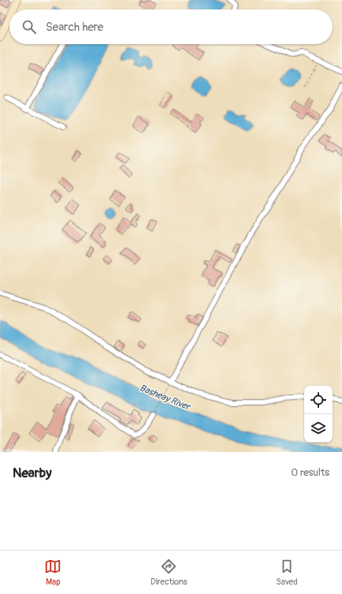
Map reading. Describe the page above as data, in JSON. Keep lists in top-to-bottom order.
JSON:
{
  "water": ["Basheay River"],
  "page": {
    "search": "Search here",
    "heading": ["Nearby", "0 results"],
    "nav": ["Map", "Directions", "Saved"]
  }
}
